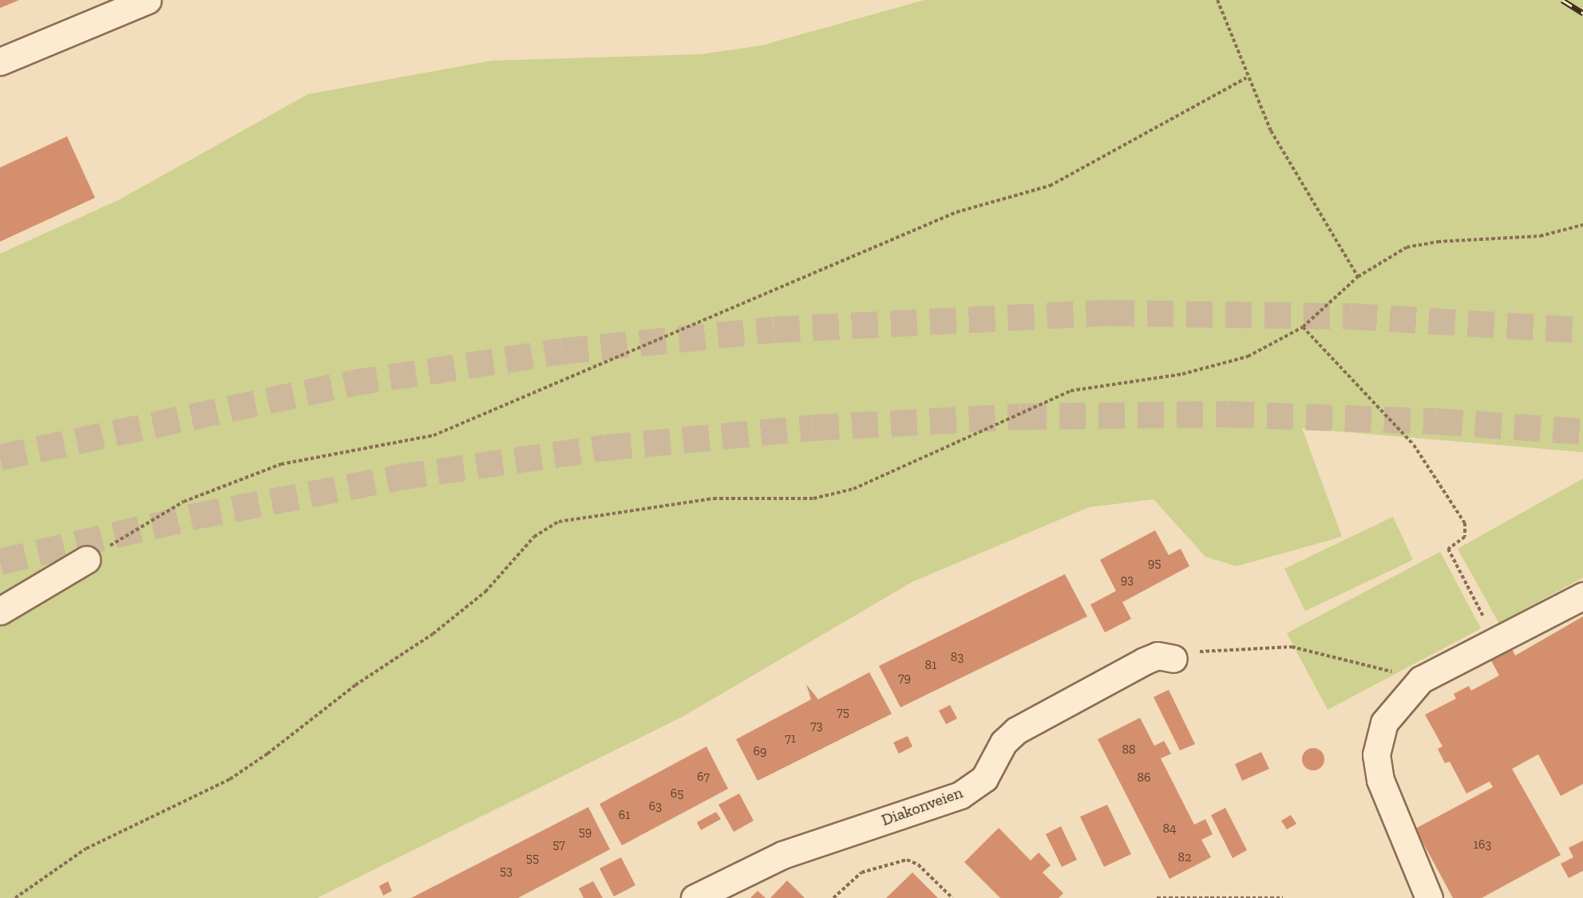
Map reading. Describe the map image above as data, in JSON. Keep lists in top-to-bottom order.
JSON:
{
  "streets": {
    "street": ["Diakonveien"]
  },
  "house_numbers": [
    "95",
    "93",
    "83",
    "81",
    "79",
    "75",
    "73",
    "71",
    "88",
    "69",
    "67",
    "86",
    "65",
    "63",
    "61",
    "84",
    "59",
    "57",
    "163",
    "82",
    "55",
    "53"
  ]
}
